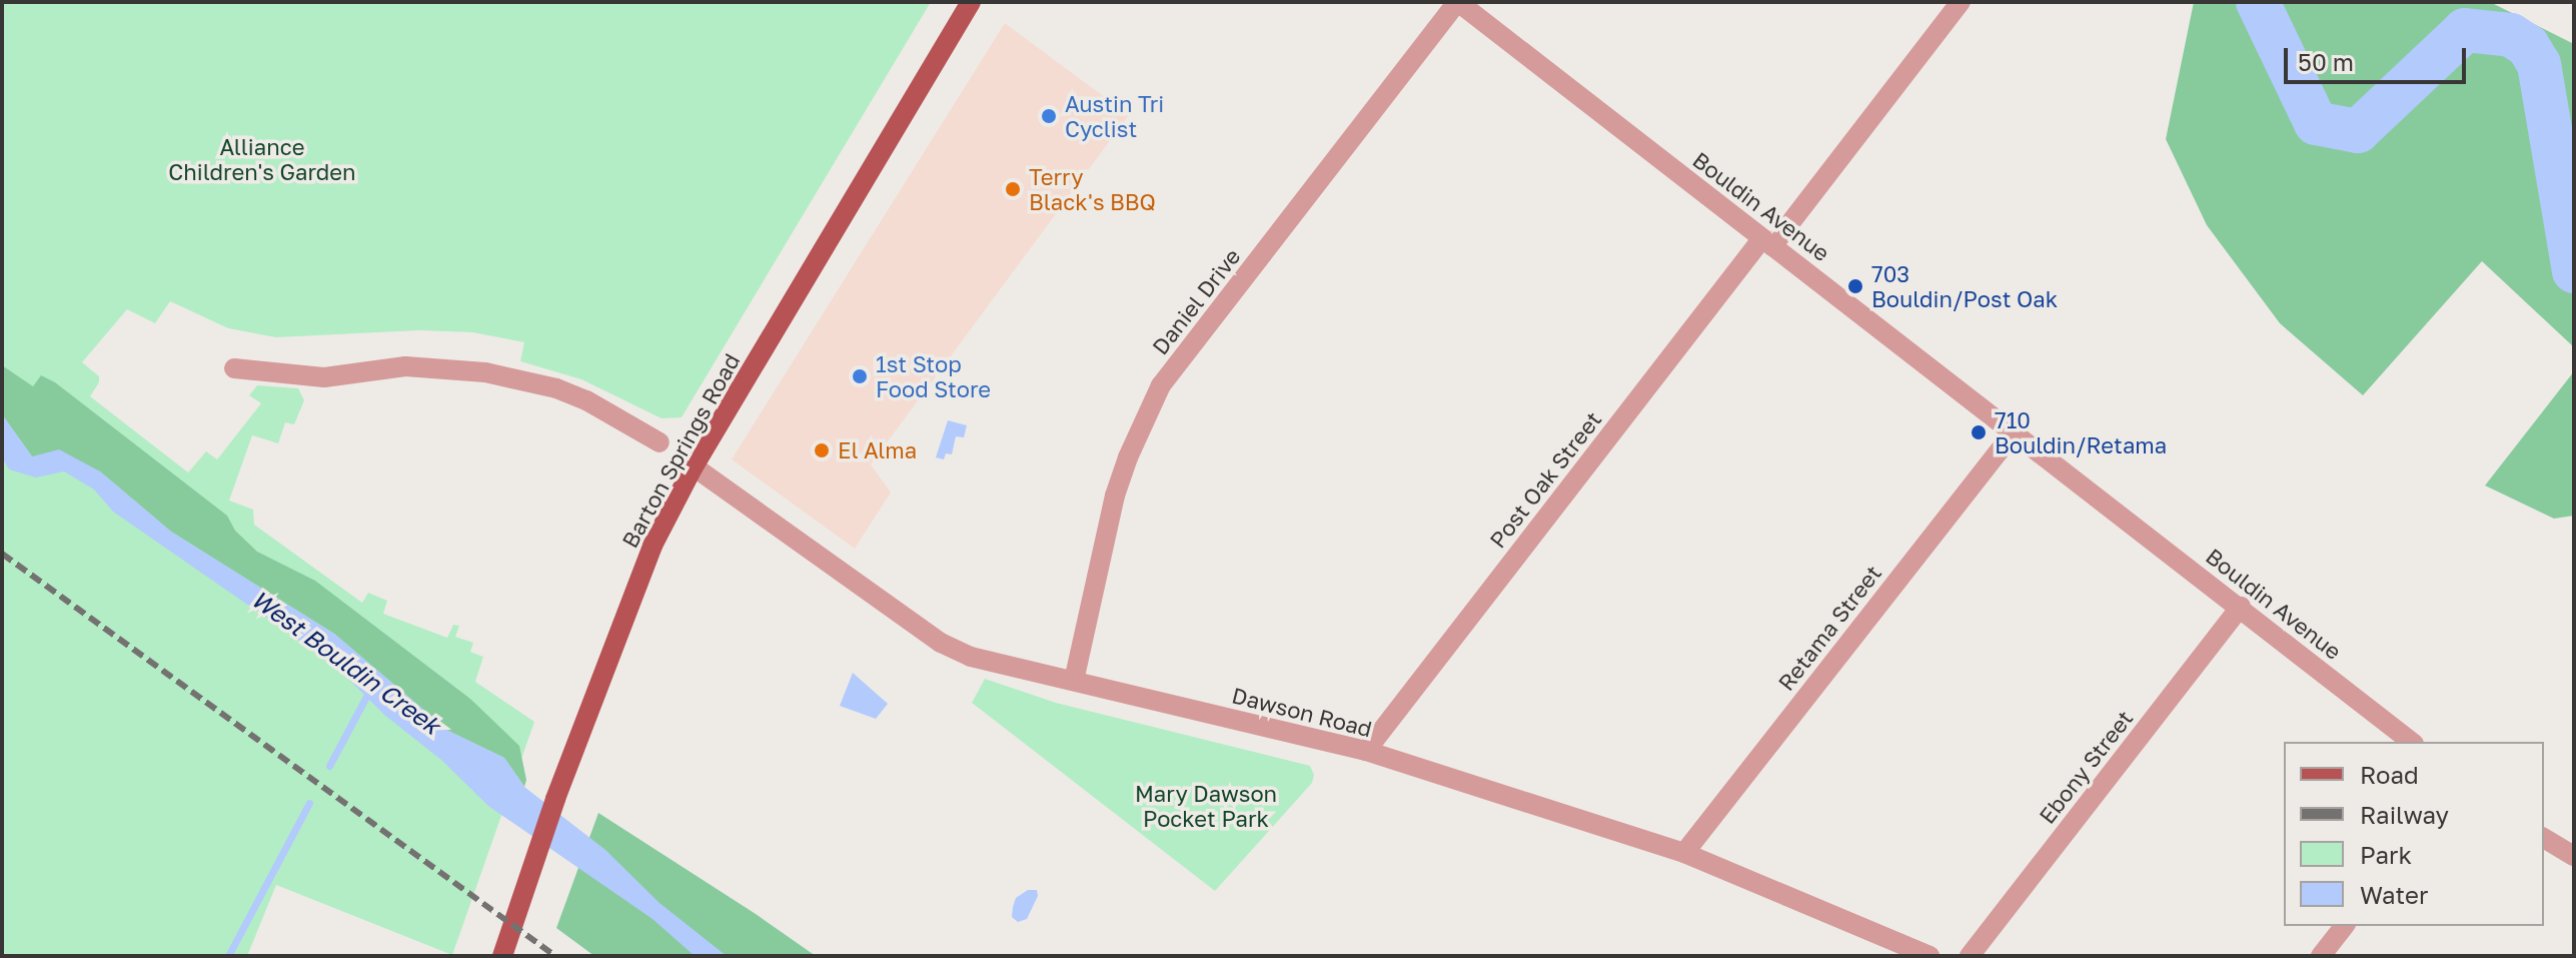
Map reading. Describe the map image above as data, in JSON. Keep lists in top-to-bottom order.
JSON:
{
  "streets": {
    "main road": ["Barton Springs Road"],
    "street": [
      "Bouldin Avenue",
      "Daniel Drive",
      "Post Oak Street",
      "Retama Street",
      "Dawson Road",
      "Ebony Street"
    ]
  },
  "crossings": [
    ["Bouldin Avenue", "Daniel Drive"],
    ["Bouldin Avenue", "Post Oak Street"],
    ["Bouldin Avenue", "Retama Street"],
    ["Bouldin Avenue", "Ebony Street"],
    ["Daniel Drive", "Dawson Road"],
    ["Barton Springs Road", "Dawson Road"],
    ["Post Oak Street", "Dawson Road"],
    ["Retama Street", "Dawson Road"]
  ],
  "water": ["West Bouldin Creek"],
  "parks": ["Alliance Children's Garden", "Mary Dawson Pocket Park"],
  "places": [
    "Austin Tri Cyclist",
    "Terry Black's BBQ",
    "703 Bouldin/Post Oak",
    "1st Stop Food Store",
    "710 Bouldin/Retama",
    "El Alma"
  ],
  "legend": [
    "Road",
    "Railway",
    "Park",
    "Water"
  ],
  "scale_bar": "50 m"
}
